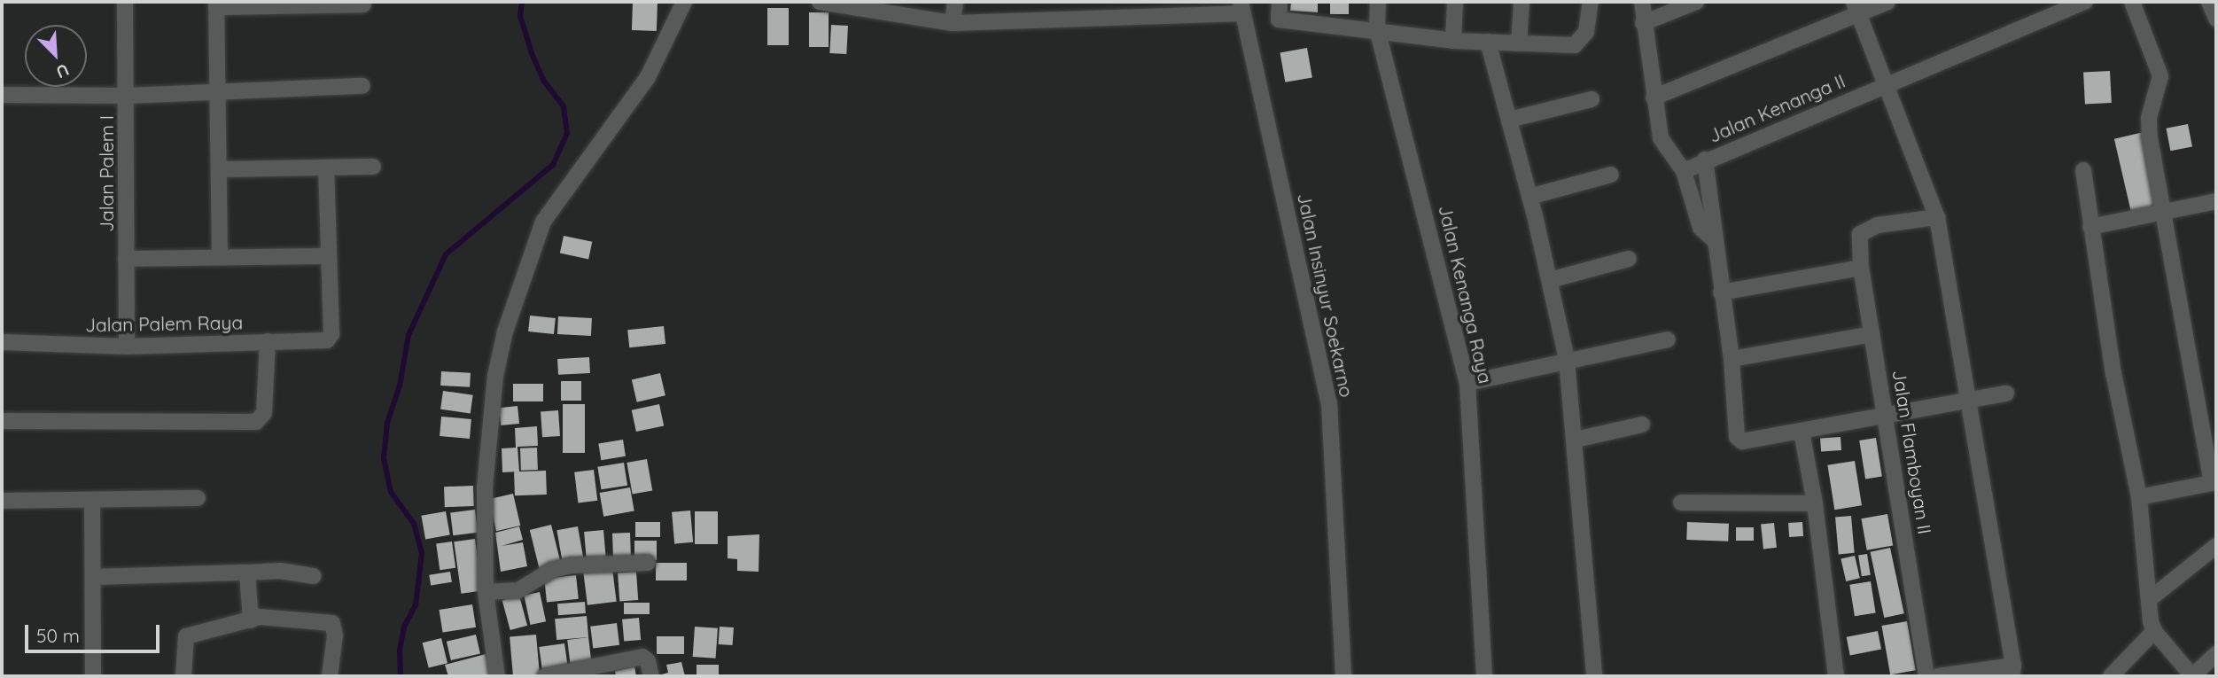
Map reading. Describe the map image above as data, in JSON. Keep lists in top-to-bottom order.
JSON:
{
  "streets": {
    "street": [
      "Jalan Kenanga II",
      "Jalan Palem I",
      "Jalan Kenanga Raya",
      "Jalan Insinyur Soekarno",
      "Jalan Palem Raya",
      "Jalan Flamboyan II"
    ]
  },
  "crossings": [
    ["Jalan Palem I", "Jalan Palem Raya"]
  ],
  "scale_bar": "50 m",
  "north": "bottom right"
}
